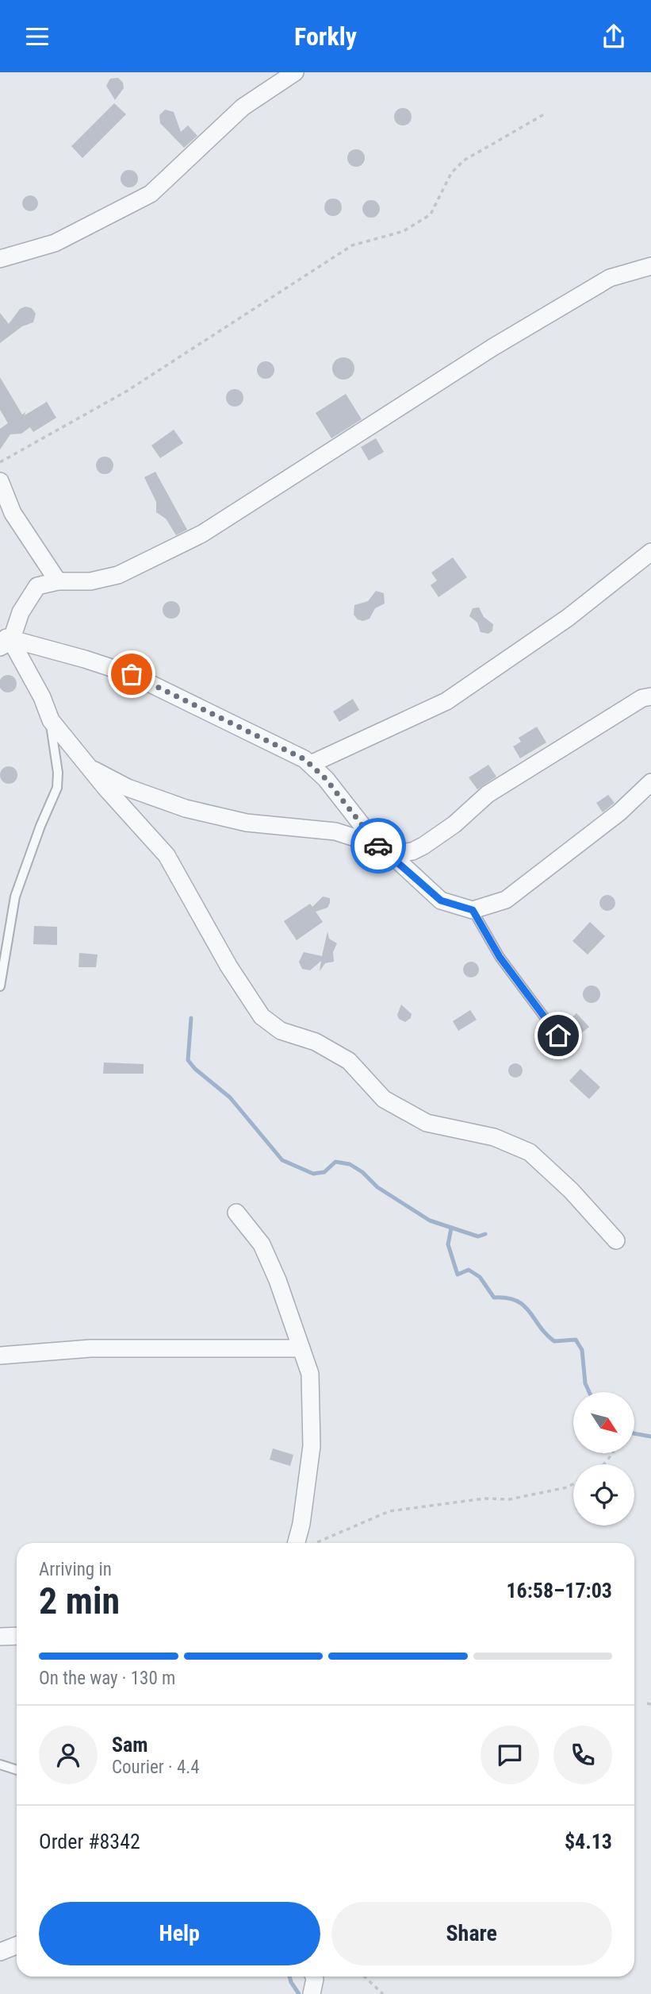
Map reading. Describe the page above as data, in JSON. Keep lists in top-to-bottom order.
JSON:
{
  "north": "bottom right",
  "page": {
    "header": "Forkly",
    "heading": ["2 min", "Arriving in", "16:58–17:03"],
    "panel": [
      "Sam",
      "Courier · 4.4",
      "Order #8342",
      "$4.13"
    ],
    "bar": "On the way · 130 m",
    "buttons": ["Help", "Share"]
  }
}
